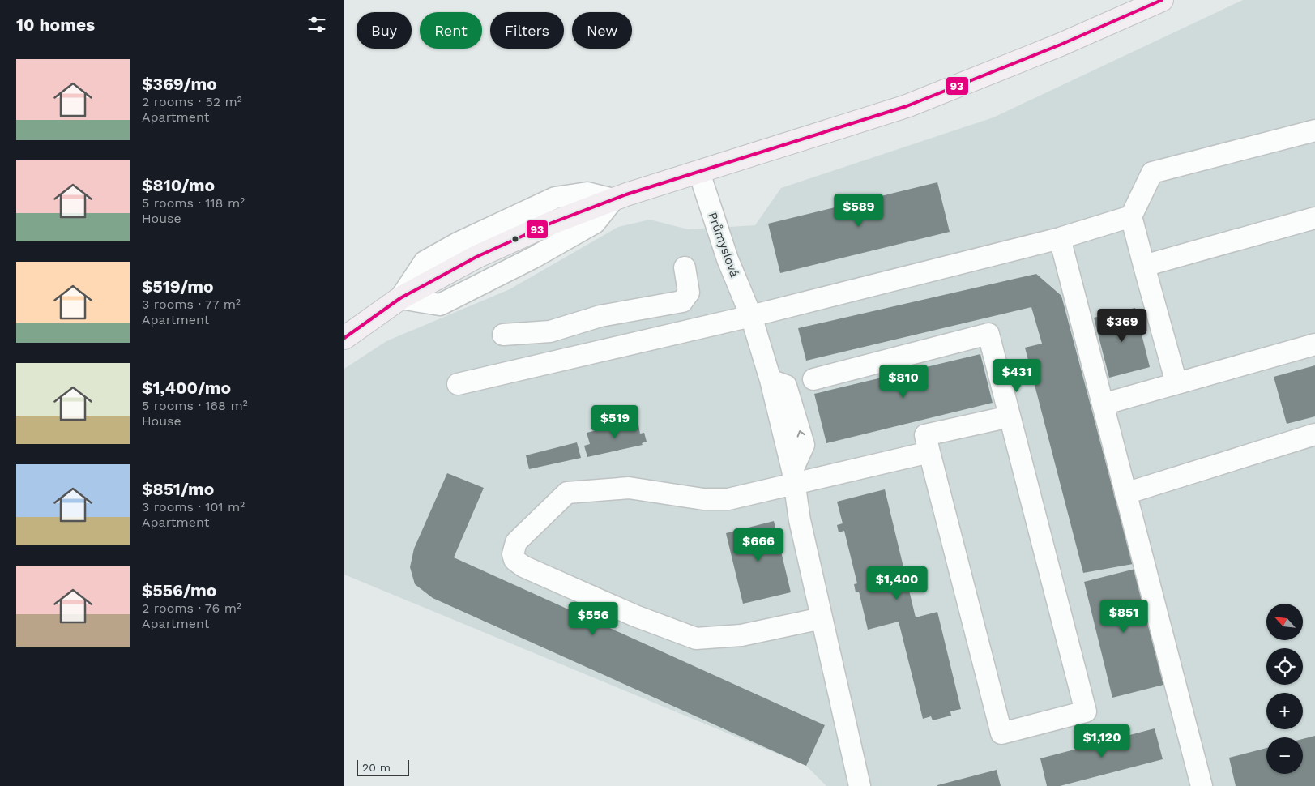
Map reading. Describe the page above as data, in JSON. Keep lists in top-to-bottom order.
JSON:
{
  "streets": {
    "lane": ["Průmyslová"]
  },
  "lines": ["transit line 93"],
  "scale_bar": "20 m",
  "north": "top left",
  "page": {
    "heading": "10 homes",
    "chip": [
      "Buy",
      "Rent",
      "Filters",
      "New"
    ],
    "list": [
      {
        "name": "$369/mo",
        "note": "2 rooms · 52 m² · Apartment"
      },
      {
        "name": "$810/mo",
        "note": "5 rooms · 118 m² · House"
      },
      {
        "name": "$519/mo",
        "note": "3 rooms · 77 m² · Apartment"
      },
      {
        "name": "$1,400/mo",
        "note": "5 rooms · 168 m² · House"
      },
      {
        "name": "$851/mo",
        "note": "3 rooms · 101 m² · Apartment"
      },
      {
        "name": "$556/mo",
        "note": "2 rooms · 76 m² · Apartment"
      }
    ],
    "price": [
      "$589",
      "$369",
      "$431",
      "$810",
      "$519",
      "$666",
      "$1,400",
      "$851",
      "$556",
      "$1,120"
    ],
    "map_buttons": ["+", "−"],
    "scale": "20 m"
  }
}
